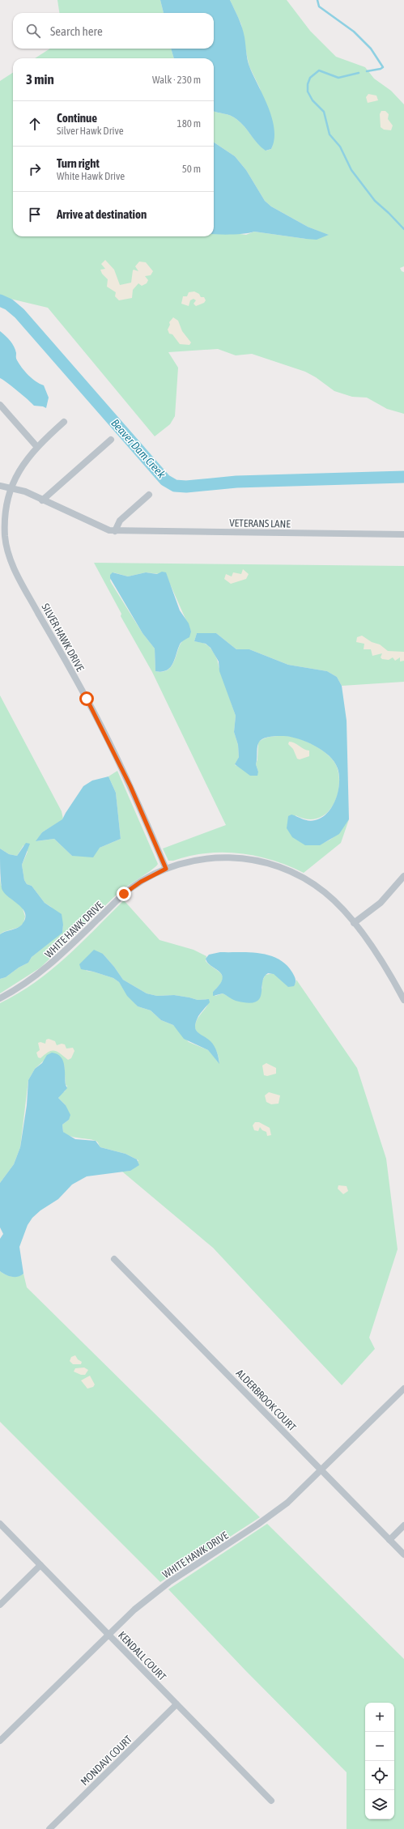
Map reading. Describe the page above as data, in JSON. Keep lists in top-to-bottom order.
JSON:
{
  "streets": {
    "street": [
      "VETERANS LANE",
      "SILVER HAWK DRIVE",
      "WHITE HAWK DRIVE",
      "ALDERBROOK COURT",
      "KENDALL COURT",
      "MONDAVI COURT"
    ]
  },
  "crossings": [
    ["VETERANS LANE", "SILVER HAWK DRIVE"],
    ["SILVER HAWK DRIVE", "WHITE HAWK DRIVE"],
    ["WHITE HAWK DRIVE", "ALDERBROOK COURT"],
    ["WHITE HAWK DRIVE", "KENDALL COURT"],
    ["KENDALL COURT", "MONDAVI COURT"]
  ],
  "water": ["Beaver Dam Creek"],
  "page": {
    "search": "Search here",
    "heading": ["3 min", "Walk · 230 m"],
    "list": [
      ["Continue", "Silver Hawk Drive", "180 m"],
      ["Turn right", "White Hawk Drive", "50 m"],
      "Arrive at destination"
    ],
    "map_buttons": ["+", "−"]
  }
}
